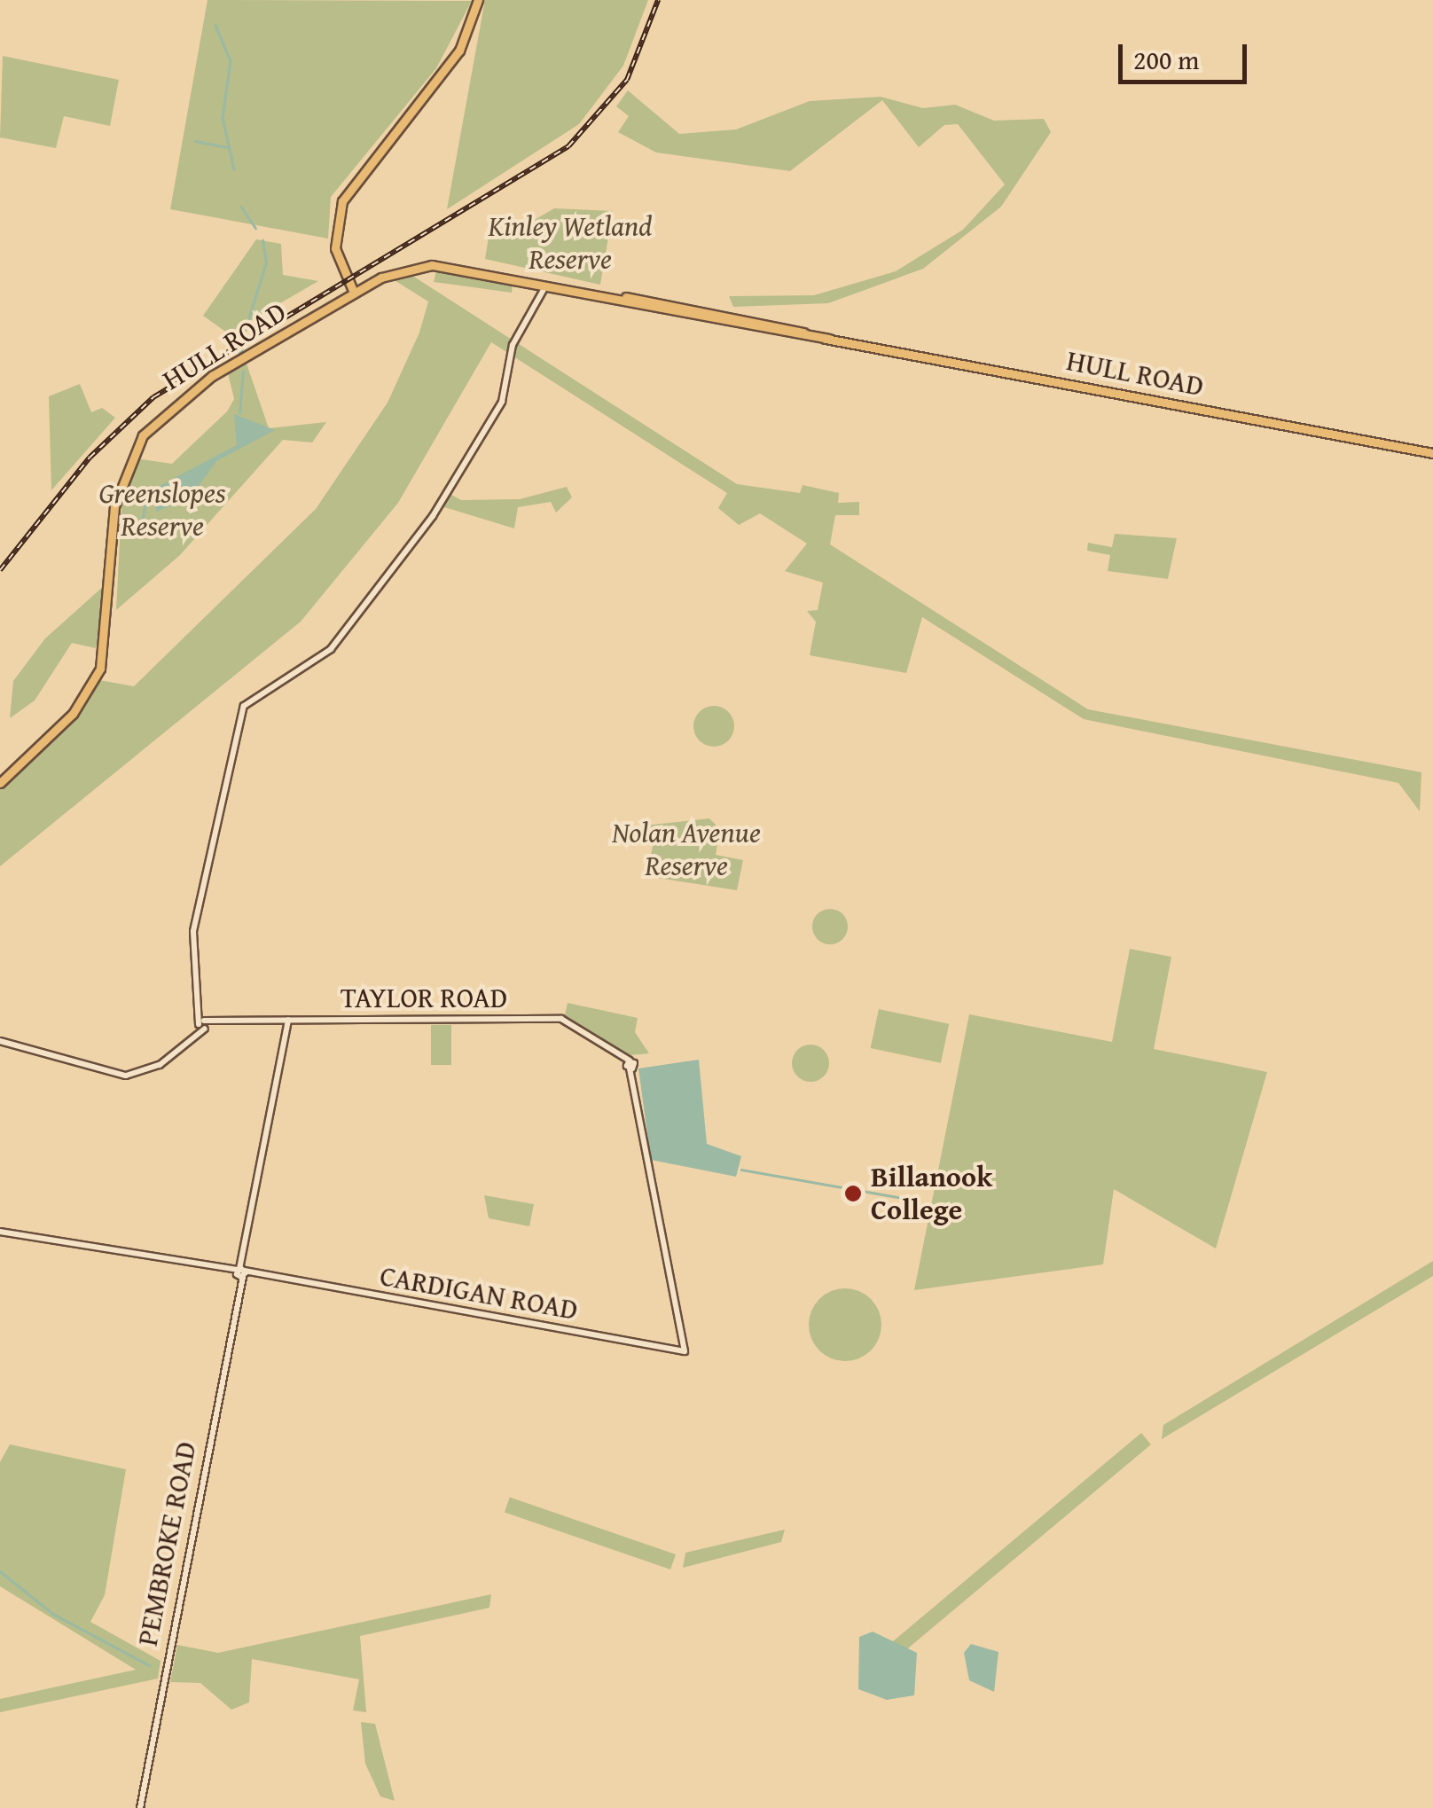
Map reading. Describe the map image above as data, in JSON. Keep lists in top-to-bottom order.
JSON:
{
  "streets": {
    "main road": ["HULL ROAD"],
    "street": ["TAYLOR ROAD", "CARDIGAN ROAD", "PEMBROKE ROAD"]
  },
  "crossings": [
    ["TAYLOR ROAD", "CARDIGAN ROAD"],
    ["TAYLOR ROAD", "PEMBROKE ROAD"],
    ["CARDIGAN ROAD", "PEMBROKE ROAD"]
  ],
  "parks": ["Kinley Wetland Reserve", "Greenslopes Reserve", "Nolan Avenue Reserve"],
  "places": ["Billanook College"],
  "scale_bar": "200 m"
}
